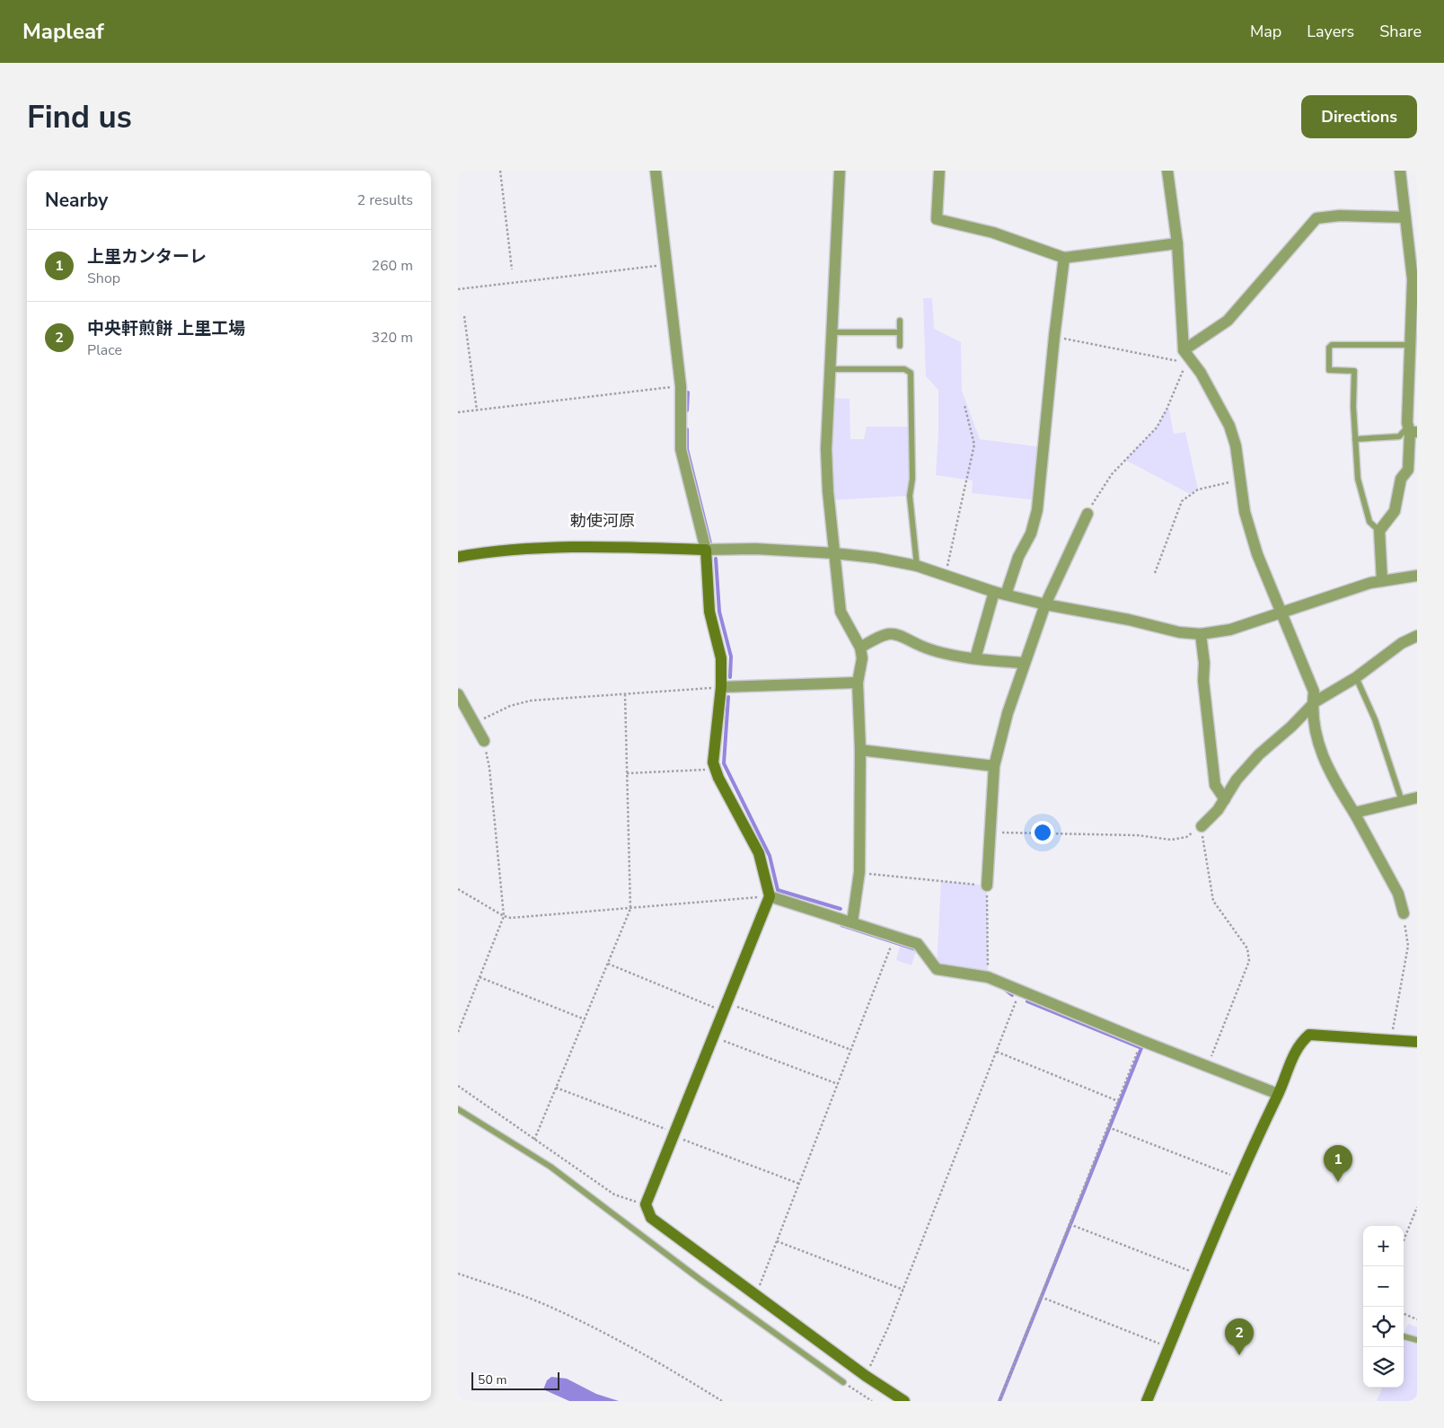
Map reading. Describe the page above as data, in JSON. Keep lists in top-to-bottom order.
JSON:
{
  "districts": ["勅使河原"],
  "scale_bar": "50 m",
  "page": {
    "header": "Mapleaf",
    "nav": ["Map", "Layers", "Share"],
    "buttons": "Directions",
    "title": "Find us",
    "heading": ["Nearby", "2 results"],
    "list": [
      {
        "mark": "1",
        "name": "上里カンターレ",
        "note": "Shop",
        "value": "260 m"
      },
      {
        "mark": "2",
        "name": "中央軒煎餅 上里工場",
        "note": "Place",
        "value": "320 m"
      }
    ],
    "pins": ["1", "2"],
    "map_buttons": ["+", "−"],
    "scale": "50 m"
  }
}
